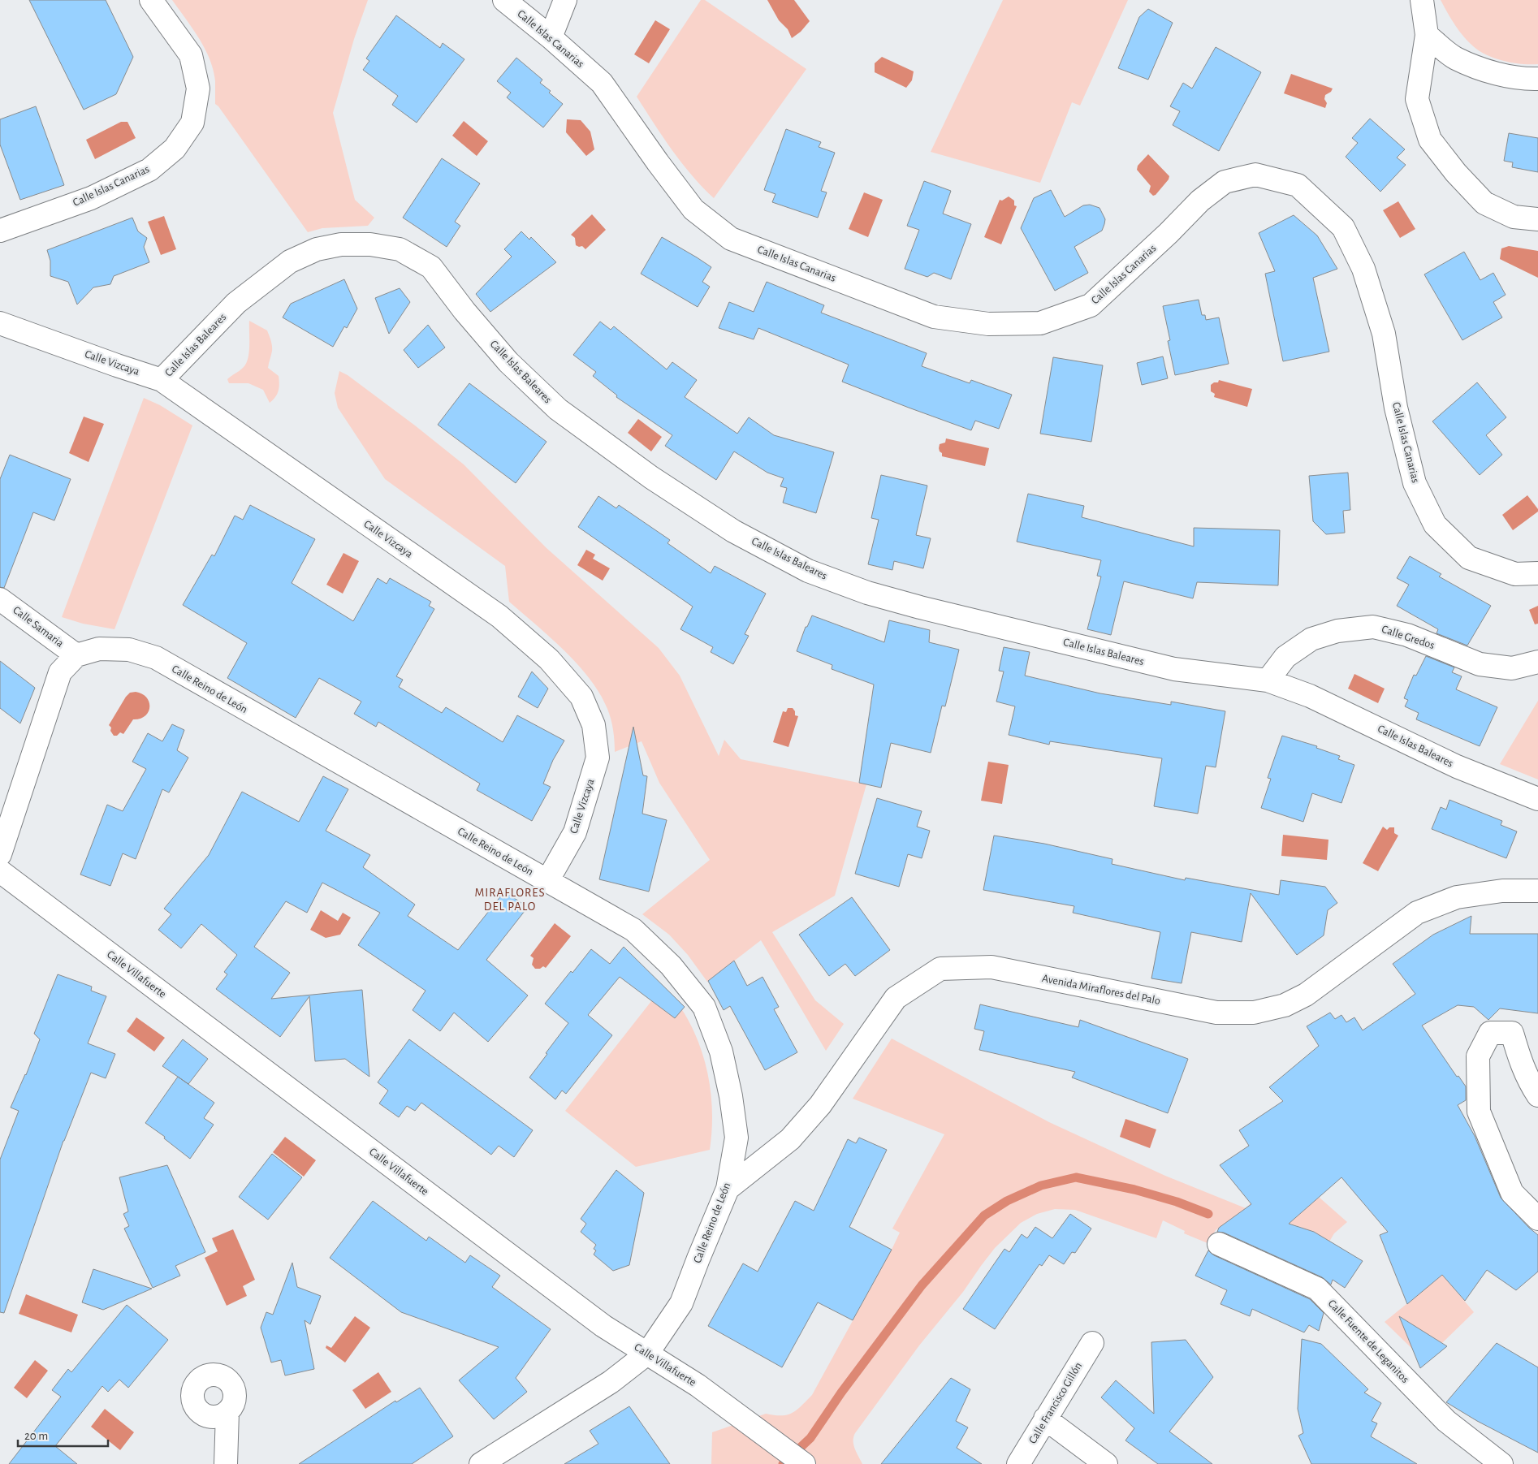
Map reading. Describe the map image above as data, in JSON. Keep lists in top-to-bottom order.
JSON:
{
  "streets": {
    "street": [
      "Calle Islas Canarias",
      "Calle Islas Baleares",
      "Calle Vizcaya",
      "Calle Samaria",
      "Calle Gredos",
      "Calle Reino de León",
      "Calle Villafuerte",
      "Avenida Miraflores del Palo",
      "Calle Fuente de Leganitos",
      "Calle Francisco Gillón"
    ]
  },
  "crossings": [
    ["Calle Islas Baleares", "Calle Vizcaya"],
    ["Calle Islas Baleares", "Calle Gredos"],
    ["Calle Vizcaya", "Calle Reino de León"],
    ["Calle Samaria", "Calle Reino de León"],
    ["Calle Reino de León", "Calle Villafuerte"],
    ["Calle Reino de León", "Avenida Miraflores del Palo"]
  ],
  "districts": ["MIRAFLORES DEL PALO"],
  "scale_bar": "20 m"
}
